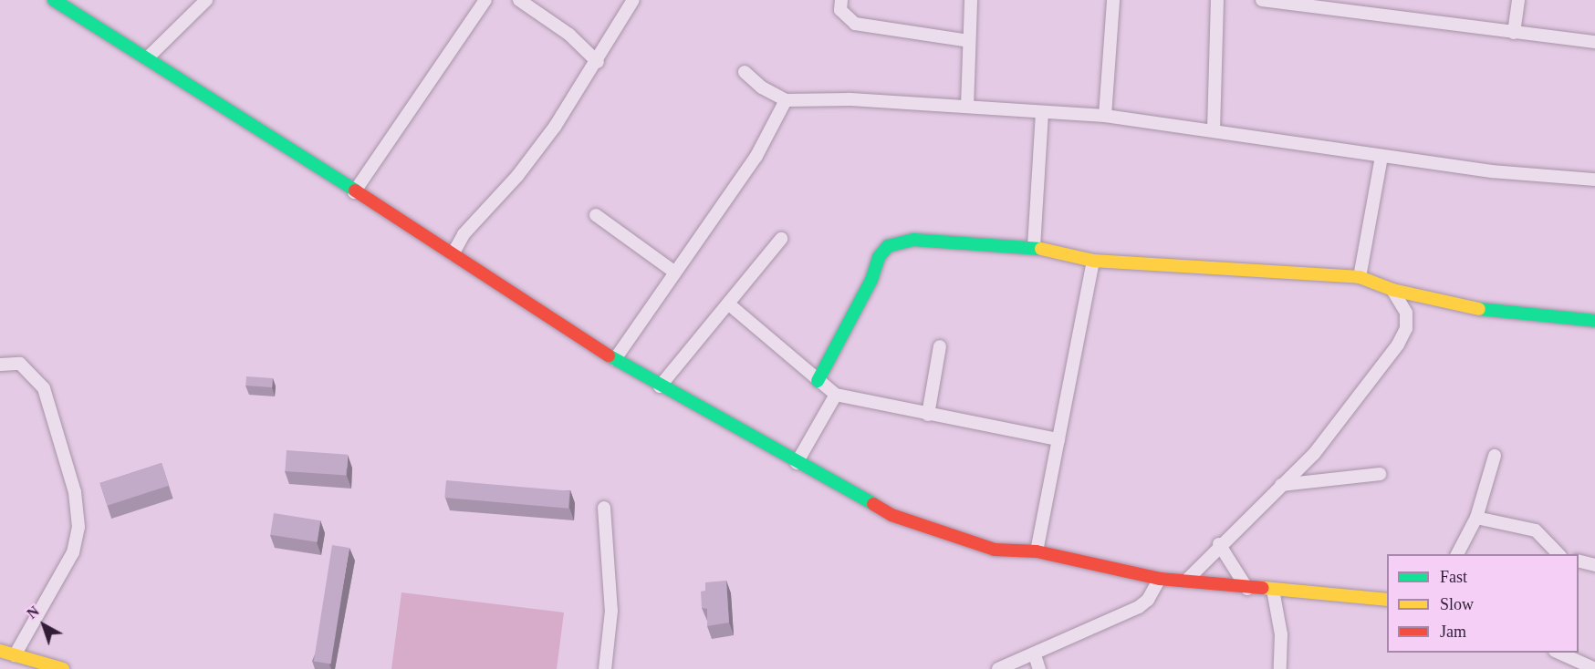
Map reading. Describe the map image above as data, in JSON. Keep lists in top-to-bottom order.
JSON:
{
  "legend": ["Fast", "Slow", "Jam"],
  "north": "top left"
}
